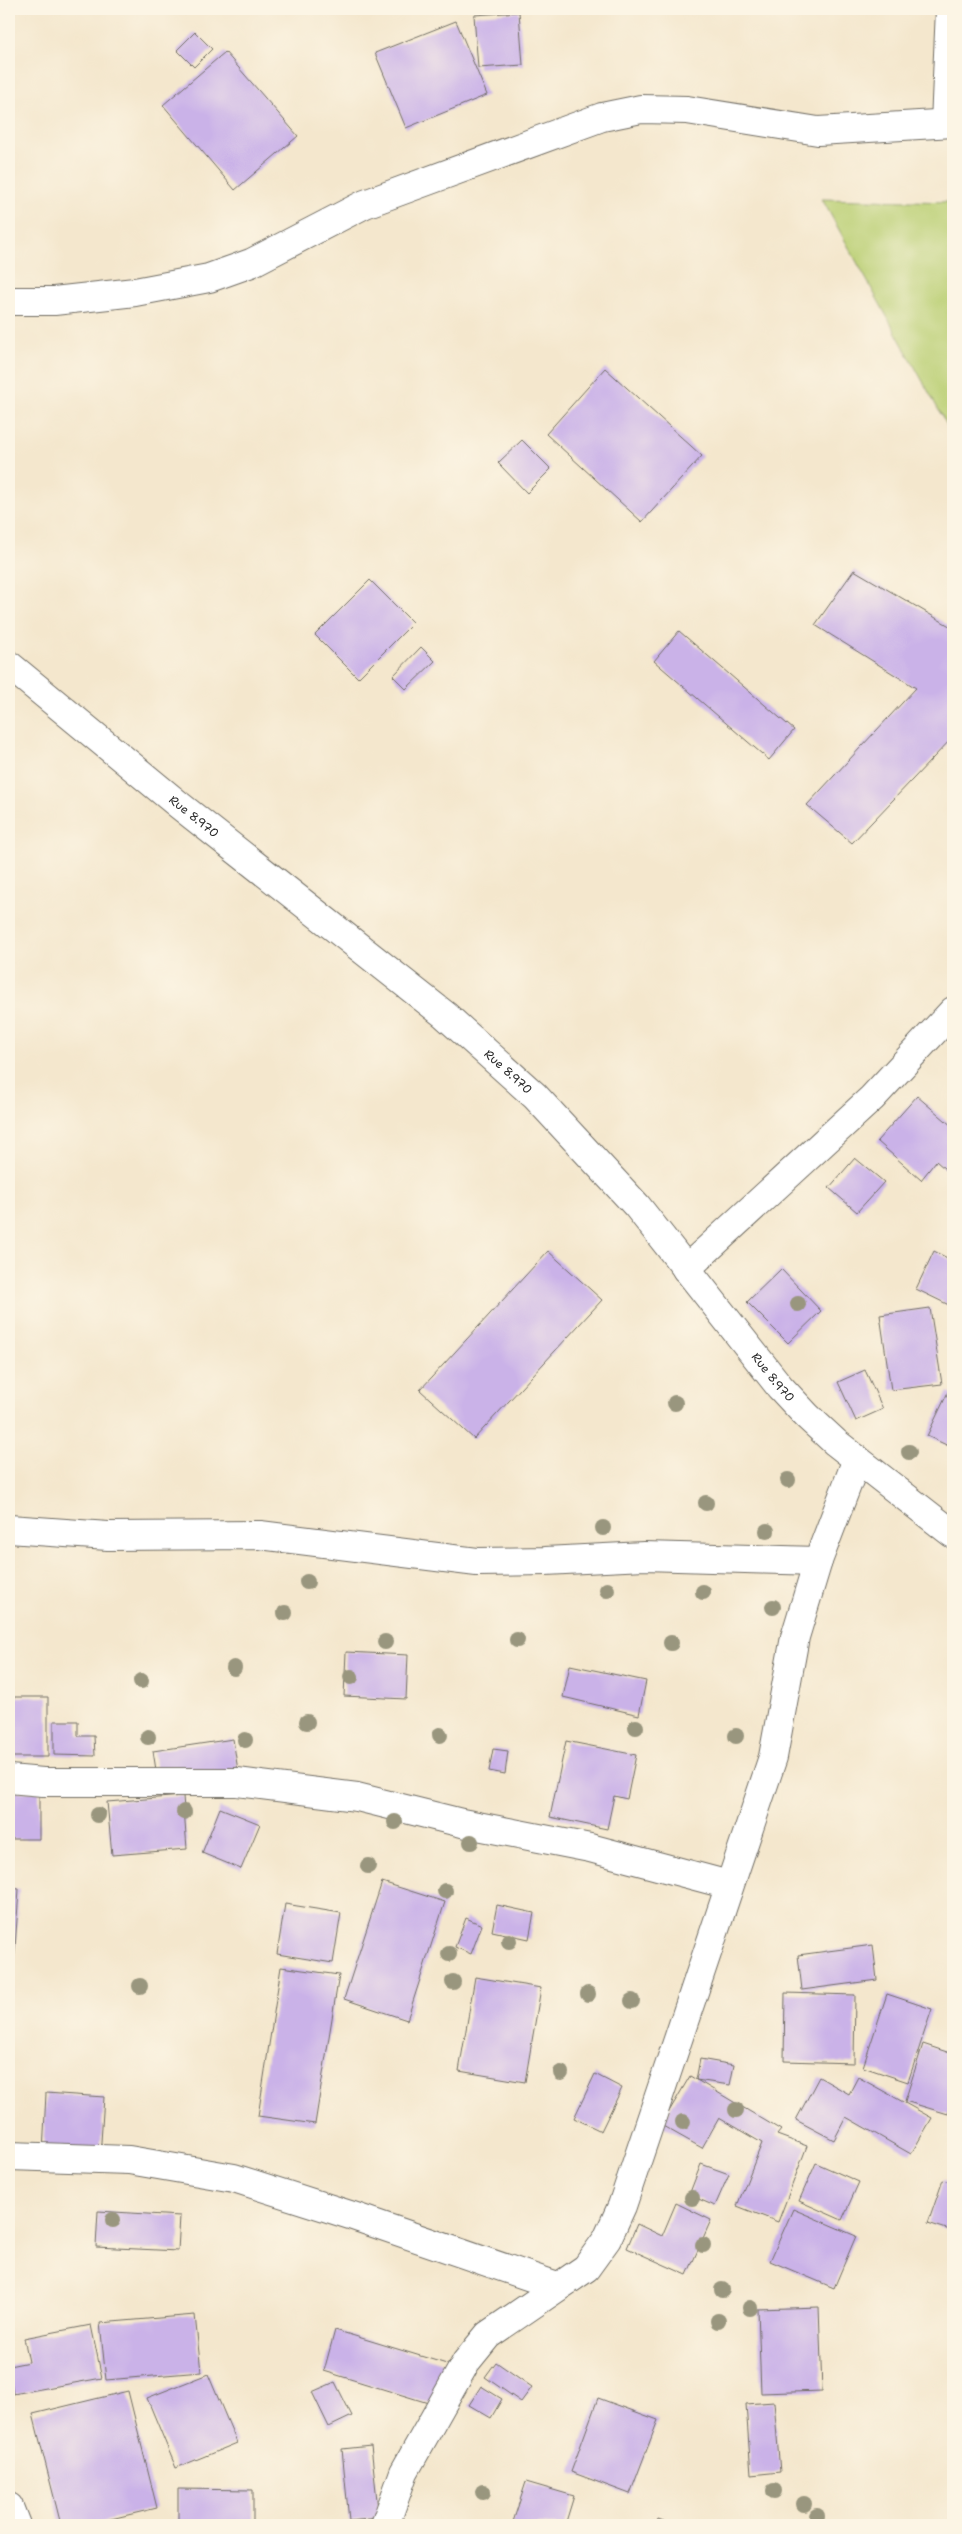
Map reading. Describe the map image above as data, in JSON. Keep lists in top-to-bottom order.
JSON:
{
  "streets": {
    "street": ["Rue 8.970"]
  }
}
